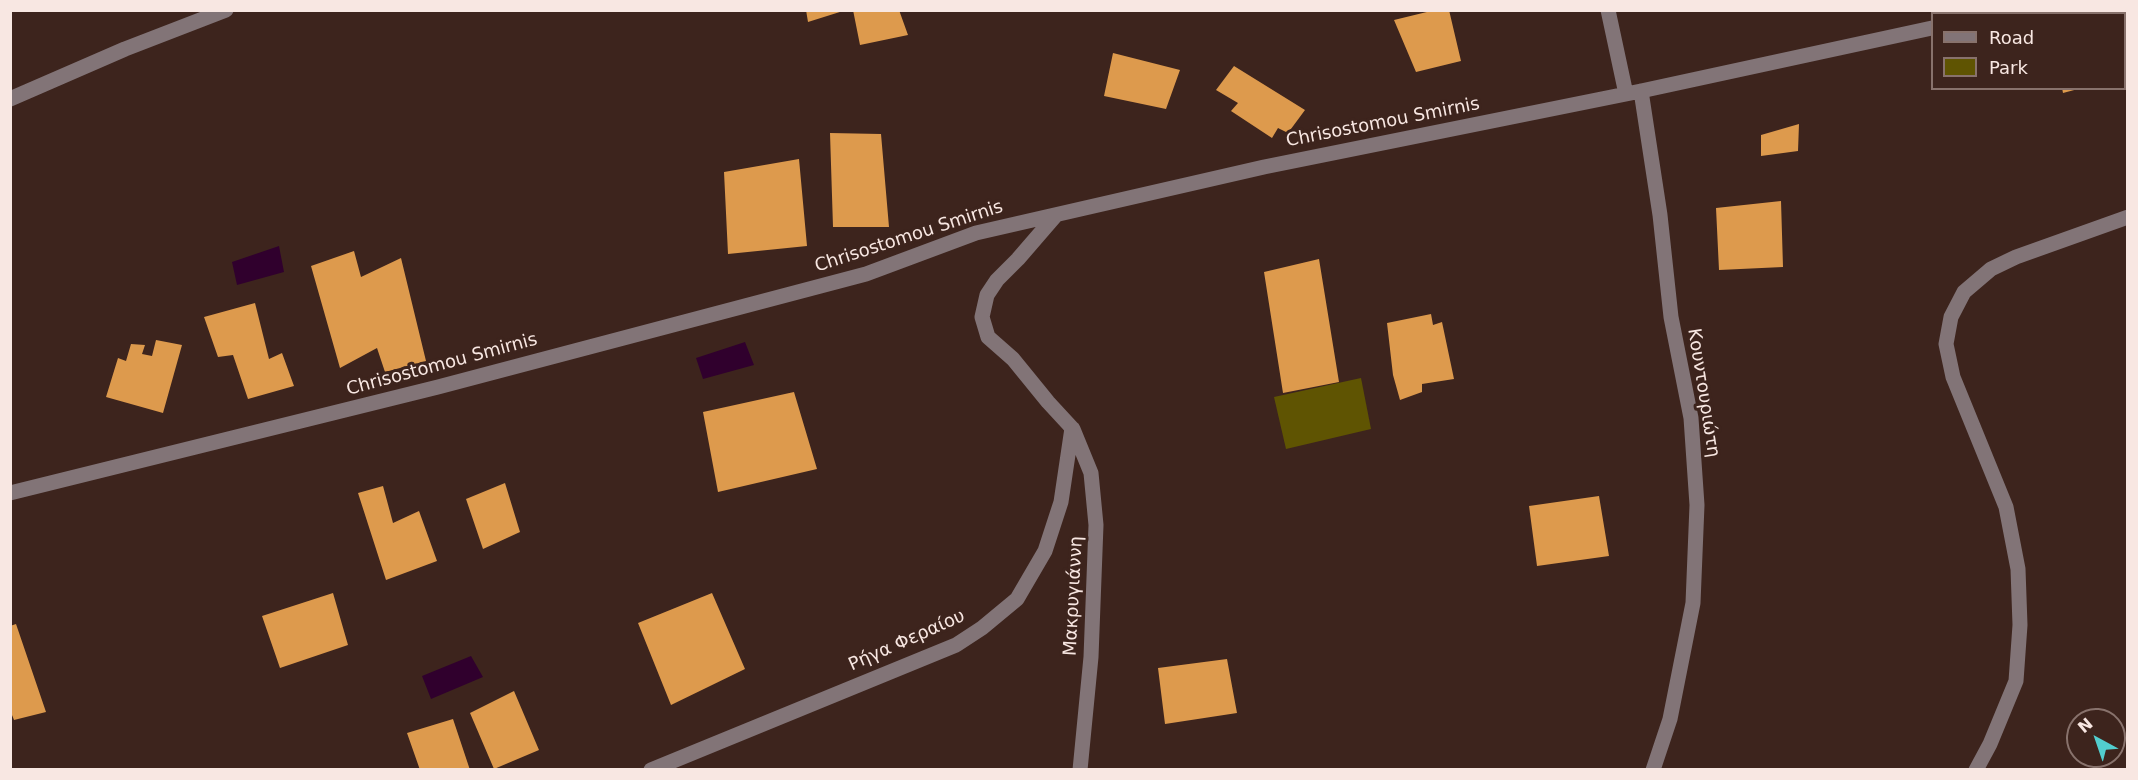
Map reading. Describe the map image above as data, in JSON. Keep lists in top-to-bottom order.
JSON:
{
  "streets": {
    "street": [
      "Chrisostomou Smirnis",
      "Κουντουριώτη",
      "Μακρυγιάννη",
      "Ρήγα Φεραίου"
    ]
  },
  "crossings": [
    ["Chrisostomou Smirnis", "Κουντουριώτη"],
    ["Μακρυγιάννη", "Ρήγα Φεραίου"]
  ],
  "legend": ["Road", "Park"],
  "north": "top left"
}
